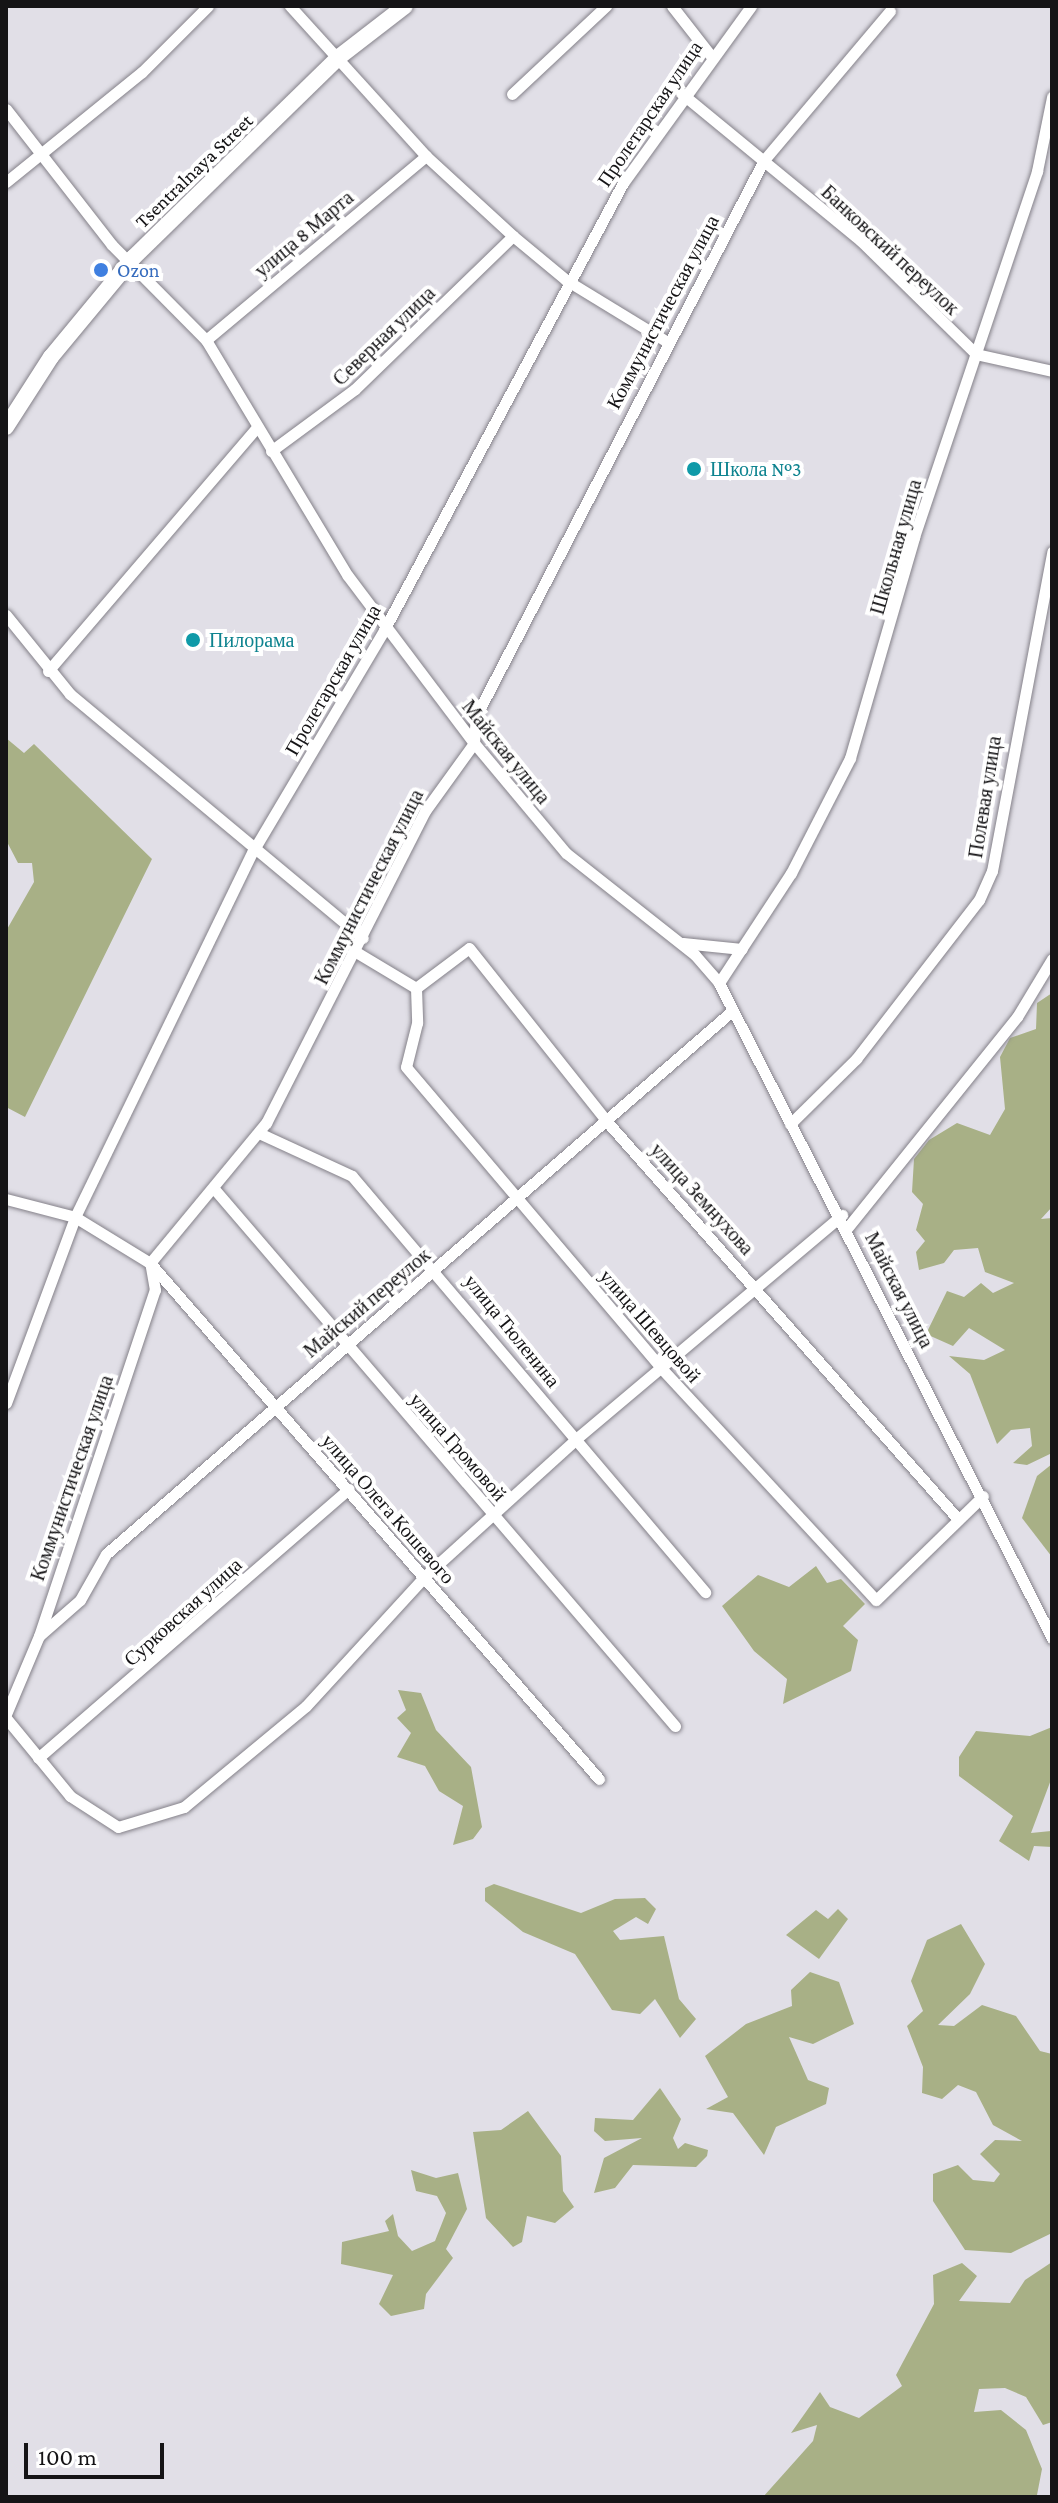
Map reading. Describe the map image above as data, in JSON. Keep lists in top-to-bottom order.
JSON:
{
  "streets": {
    "main road": ["Tsentralnaya Street"],
    "street": [
      "Пролетарская улица",
      "улица 8 Марта",
      "Банковский переулок",
      "Коммунистическая улица",
      "Северная улица",
      "Школьная улица",
      "Майская улица",
      "Полевая улица",
      "улица Земнухова",
      "Майский переулок",
      "улица Шевцовой",
      "улица Тюленина",
      "улица Громовой",
      "улица Олега Кошевого",
      "Сурковская улица"
    ]
  },
  "crossings": [
    ["Пролетарская улица", "Банковский переулок"],
    ["Пролетарская улица", "Майская улица"],
    ["Пролетарская улица", "улица Олега Кошевого"],
    ["Tsentralnaya Street", "Майская улица"],
    ["улица 8 Марта", "Майская улица"],
    ["Банковский переулок", "Коммунистическая улица"],
    ["Банковский переулок", "Школьная улица"],
    ["Коммунистическая улица", "Майская улица"],
    ["Коммунистическая улица", "Майский переулок"],
    ["Коммунистическая улица", "улица Тюленина"],
    ["Коммунистическая улица", "улица Громовой"],
    ["Коммунистическая улица", "улица Олега Кошевого"],
    ["Северная улица", "Майская улица"],
    ["Школьная улица", "Майская улица"],
    ["Майская улица", "Полевая улица"],
    ["Майская улица", "Майский переулок"],
    ["улица Земнухова", "Майский переулок"],
    ["улица Земнухова", "улица Шевцовой"],
    ["Майский переулок", "улица Шевцовой"],
    ["Майский переулок", "улица Тюленина"],
    ["Майский переулок", "улица Громовой"],
    ["Майский переулок", "улица Олега Кошевого"],
    ["улица Олега Кошевого", "Сурковская улица"]
  ],
  "places": ["Ozon", "Школа №3", "Пилорама"],
  "scale_bar": "100 m"
}
